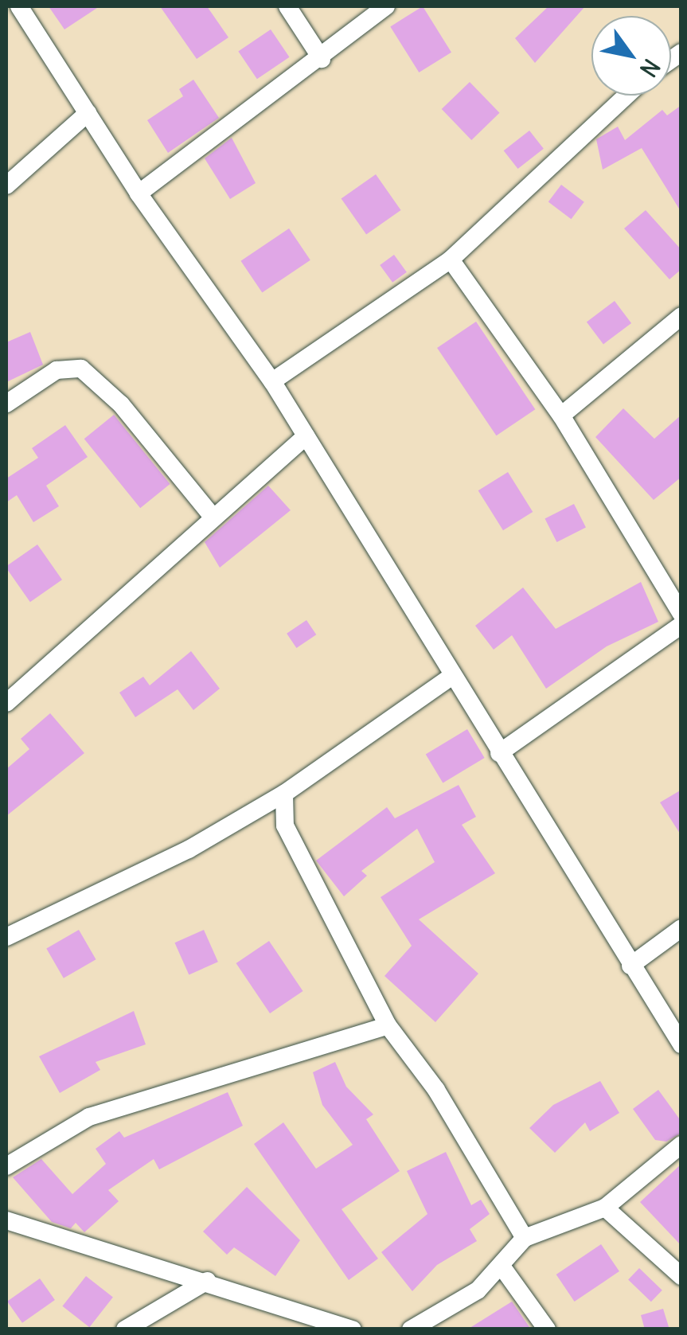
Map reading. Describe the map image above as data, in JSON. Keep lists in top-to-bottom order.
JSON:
{
  "north": "bottom right"
}
